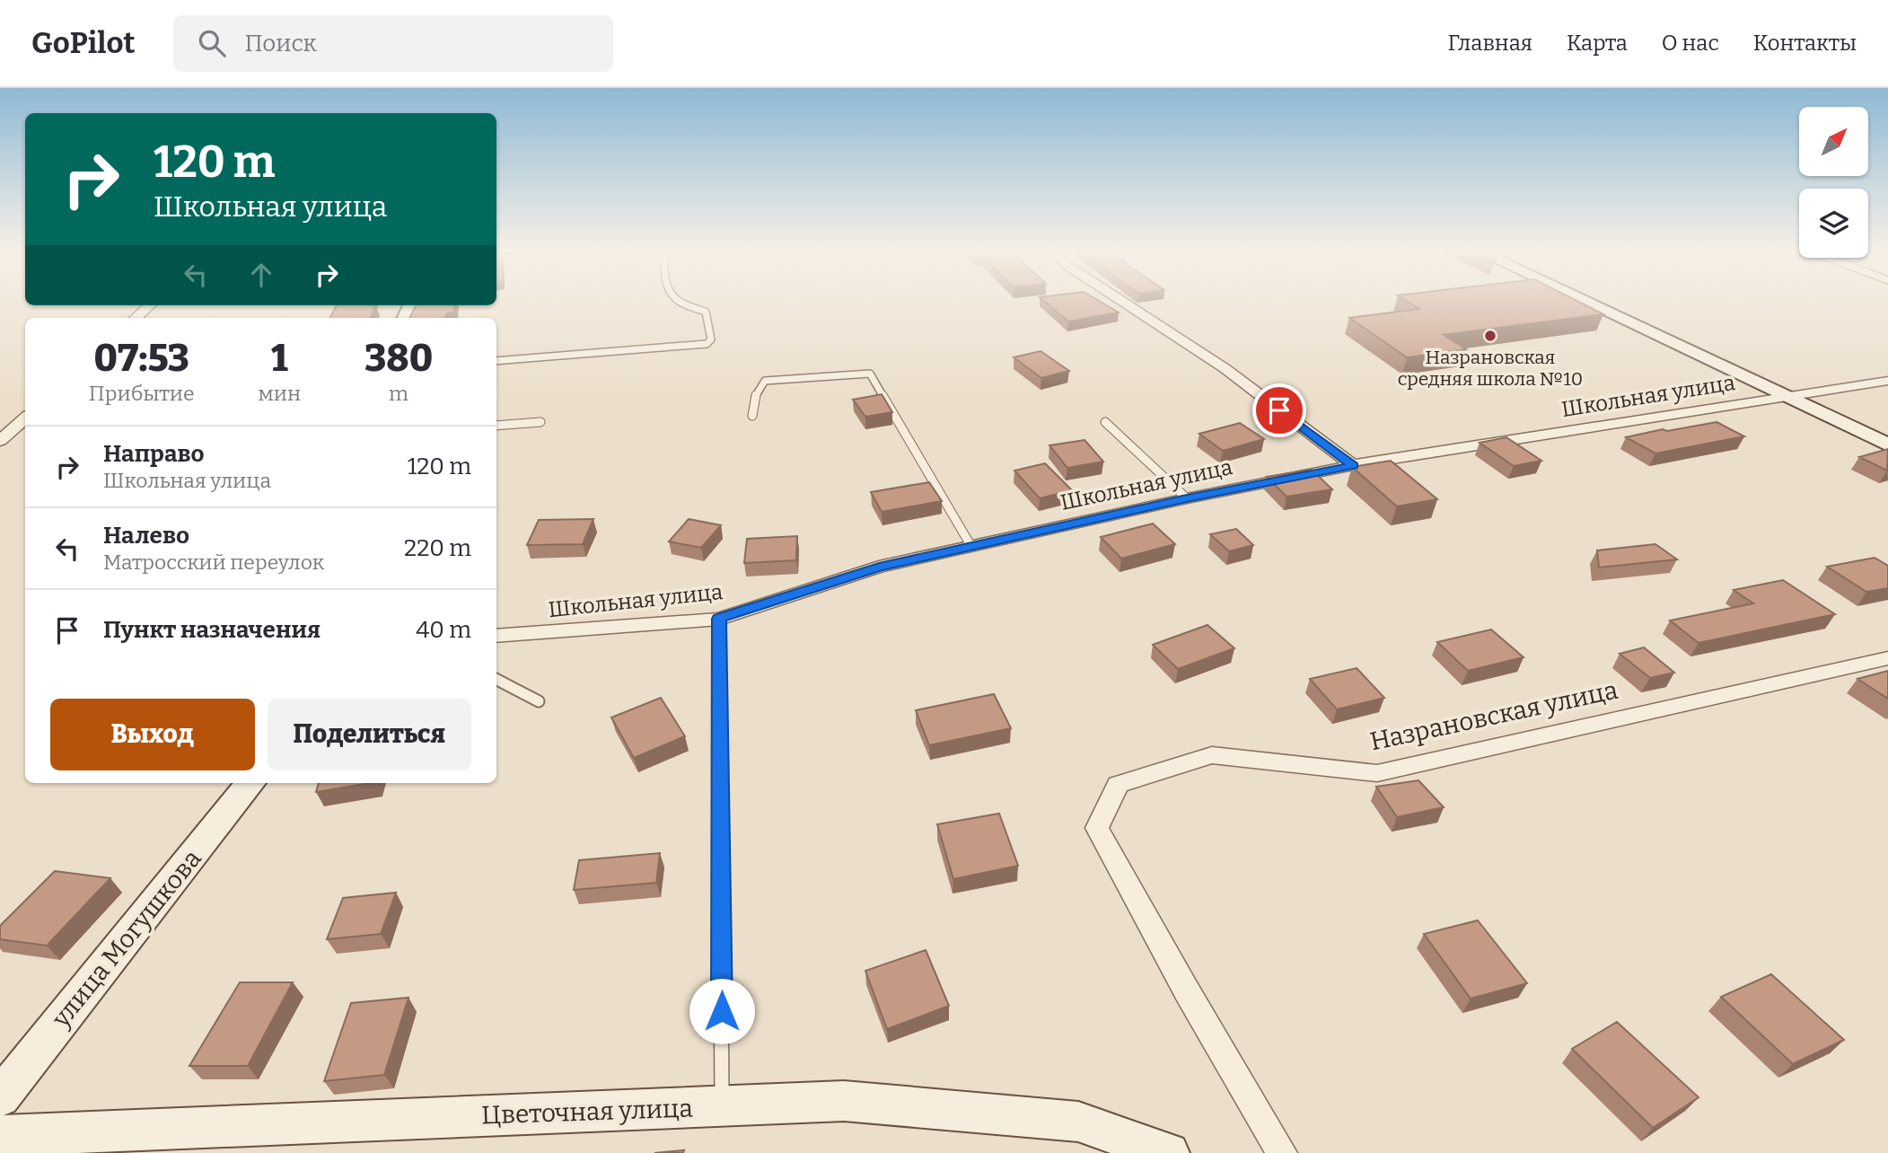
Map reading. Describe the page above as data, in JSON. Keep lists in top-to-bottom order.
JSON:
{
  "streets": {
    "street": [
      "Школьная улица",
      "Назрановская улица",
      "улица Могушкова",
      "Цветочная улица"
    ]
  },
  "places": ["Назрановская средняя школа №10"],
  "north": "top right",
  "page": {
    "header": "GoPilot",
    "search": "Поиск",
    "nav": [
      "Главная",
      "Карта",
      "О нас",
      "Контакты"
    ],
    "turn": ["120 m", "Школьная улица"],
    "eta": [
      "07:53",
      "Прибытие",
      "1",
      "мин",
      "380",
      "m"
    ],
    "list": [
      {
        "name": "Направо",
        "note": "Школьная улица",
        "value": "120 m"
      },
      {
        "name": "Налево",
        "note": "Матросский переулок",
        "value": "220 m"
      },
      {
        "name": "Пункт назначения",
        "value": "40 m"
      }
    ],
    "buttons": ["Выход", "Поделиться"]
  }
}
